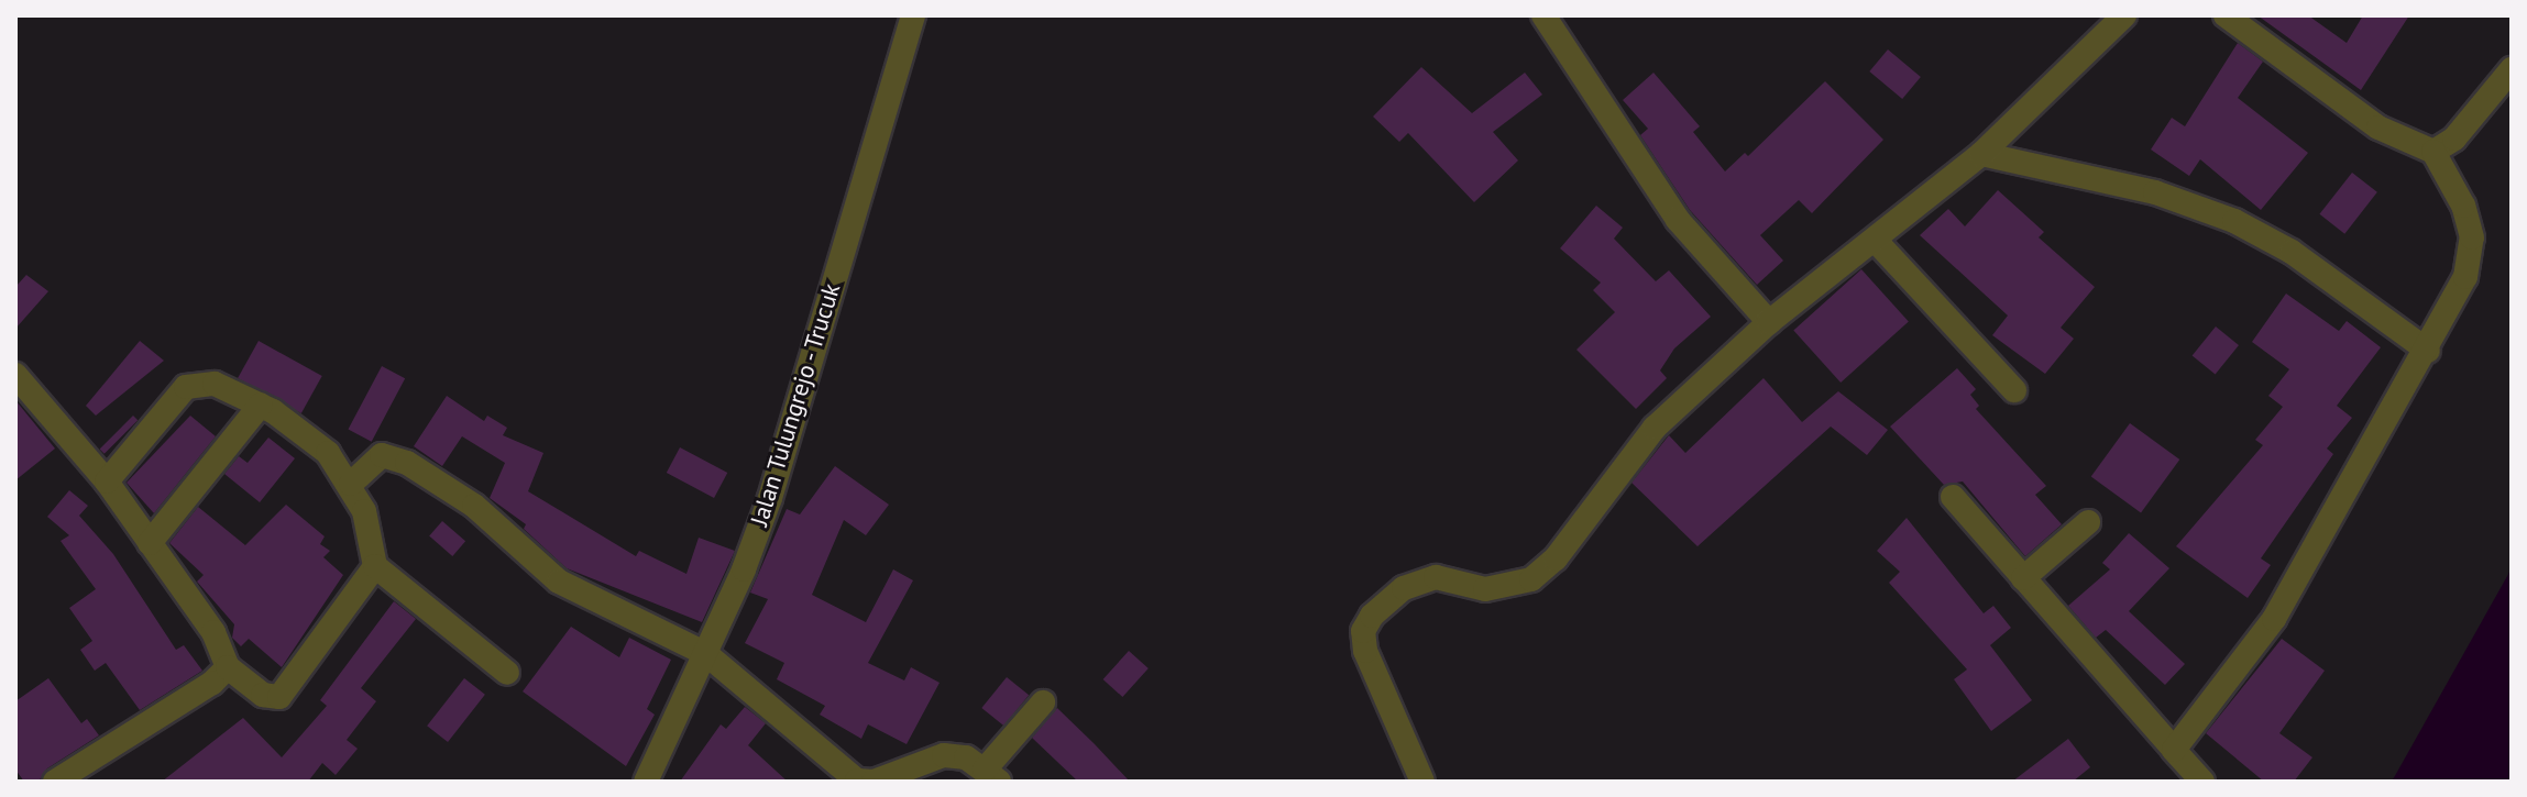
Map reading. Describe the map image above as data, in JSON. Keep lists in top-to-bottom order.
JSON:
{
  "streets": {
    "street": ["Jalan Tulungrejo - Trucuk"]
  }
}
